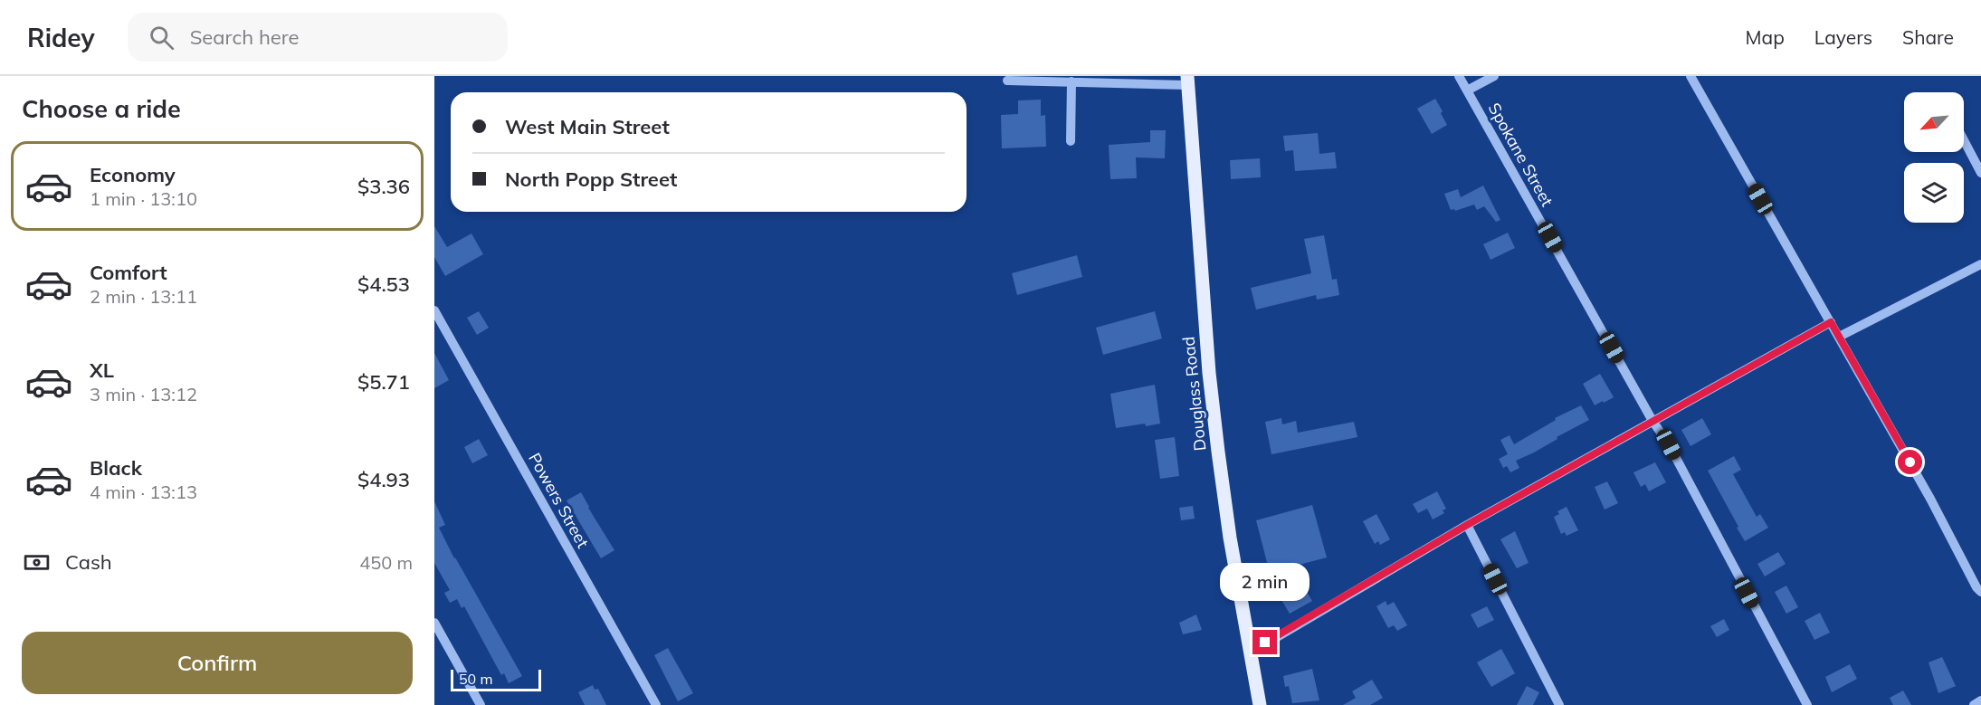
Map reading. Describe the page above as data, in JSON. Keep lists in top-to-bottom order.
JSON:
{
  "streets": {
    "main road": ["Douglass Road"],
    "street": ["Spokane Street", "Powers Street"]
  },
  "scale_bar": "50 m",
  "north": "bottom left",
  "page": {
    "header": "Ridey",
    "search": "Search here",
    "nav": ["Map", "Layers", "Share"],
    "heading": "Choose a ride",
    "banner": ["West Main Street", "North Popp Street"],
    "list": [
      {
        "name": "Economy",
        "note": "1 min · 13:10",
        "value": "$3.36"
      },
      {
        "name": "Comfort",
        "note": "2 min · 13:11",
        "value": "$4.53"
      },
      {
        "name": "XL",
        "note": "3 min · 13:12",
        "value": "$5.71"
      },
      {
        "name": "Black",
        "note": "4 min · 13:13",
        "value": "$4.93"
      }
    ],
    "pay": ["Cash", "450 m"],
    "bubble": "2 min",
    "buttons": "Confirm",
    "scale": "50 m"
  }
}
